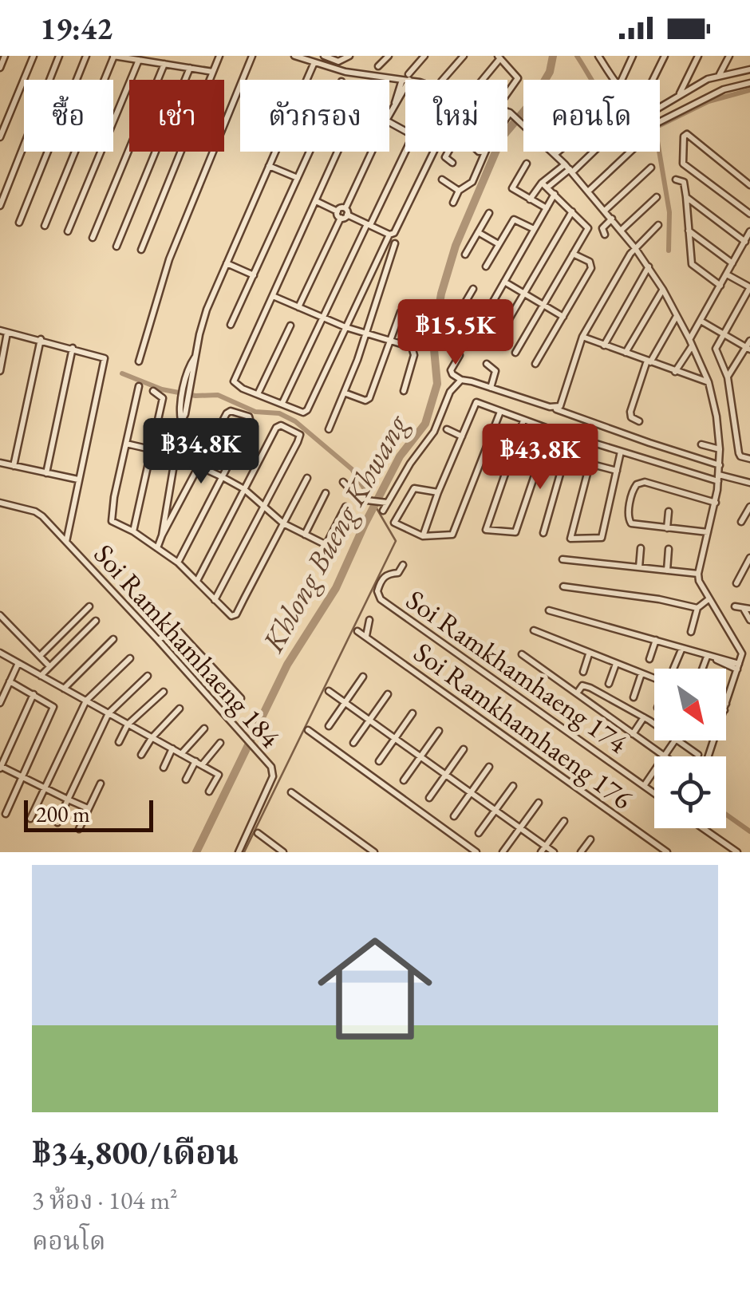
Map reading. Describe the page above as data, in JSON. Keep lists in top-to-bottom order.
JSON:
{
  "streets": {
    "street": ["Soi Ramkhamhaeng 184", "Soi Ramkhamhaeng 174", "Soi Ramkhamhaeng 176"]
  },
  "water": ["Khlong Bueng Khwang"],
  "scale_bar": "200 m",
  "north": "bottom right",
  "page": {
    "status": "19:42",
    "chip": [
      "ซื้อ",
      "เช่า",
      "ตัวกรอง",
      "ใหม่",
      "คอนโด"
    ],
    "price": ["฿15.5K", "฿34.8K", "฿43.8K"],
    "scale": "200 m",
    "list": [
      {
        "name": "฿34,800/เดือน",
        "note": "3 ห้อง · 104 m² · คอนโด"
      }
    ]
  }
}
